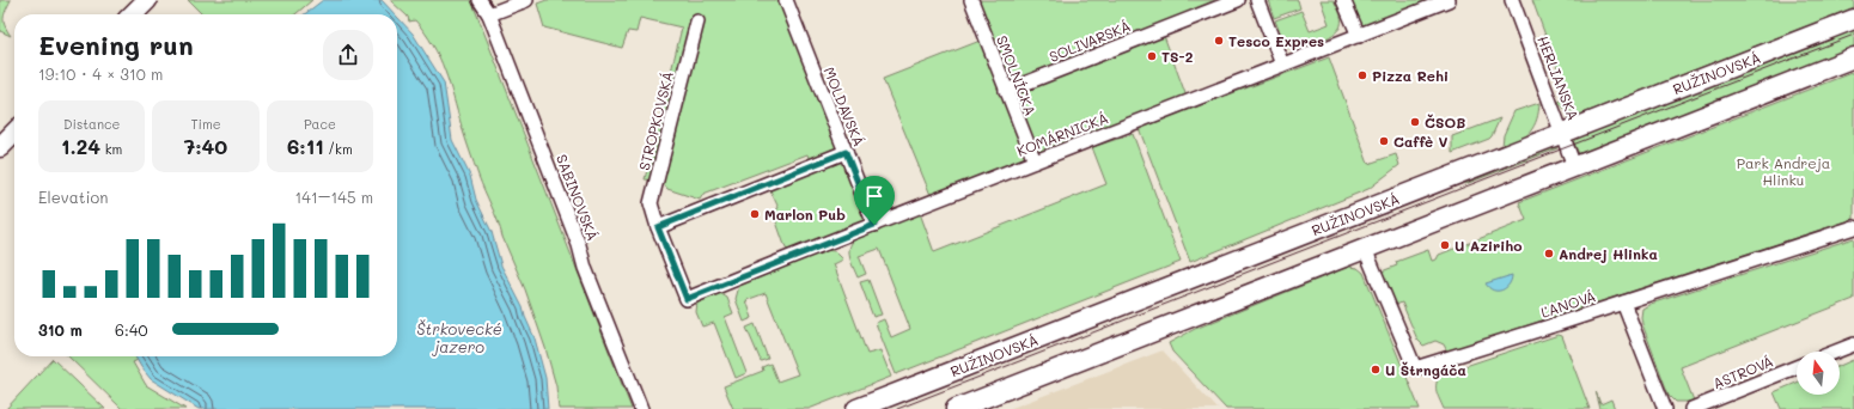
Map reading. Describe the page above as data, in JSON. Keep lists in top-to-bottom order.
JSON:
{
  "streets": {
    "street": [
      "SOLIVARSKÁ",
      "RUŽINOVSKÁ",
      "SMOLNÍCKA",
      "HERLIANSKA",
      "MOLDAVSKÁ",
      "STROPKOVSKÁ",
      "KOMÁRNICKÁ",
      "SABINOVSKÁ",
      "ĽANOVÁ",
      "ASTROVÁ"
    ]
  },
  "crossings": [
    ["SOLIVARSKÁ", "SMOLNÍCKA"],
    ["RUŽINOVSKÁ", "HERLIANSKA"],
    ["SMOLNÍCKA", "KOMÁRNICKÁ"],
    ["MOLDAVSKÁ", "KOMÁRNICKÁ"],
    ["STROPKOVSKÁ", "KOMÁRNICKÁ"]
  ],
  "water": ["Štrkovecké jazero"],
  "parks": ["Park Andreja Hlinku"],
  "places": [
    "Tesco Expres",
    "TS-2",
    "Pizza Rehi",
    "ČSOB",
    "Caffè V",
    "Marlon Pub",
    "U Aziriho",
    "Andrej Hlinka",
    "U Štrngáča"
  ],
  "north": "top",
  "page": {
    "heading": ["Evening run", "19:10 · 4 × 310 m"],
    "stats": [
      ["Distance", "1.24 km"],
      ["Time", "7:40"],
      ["Pace", "6:11 /km"]
    ],
    "chart": ["Elevation", "141–145 m"],
    "list": [
      {
        "name": "310 m",
        "note": "6:40"
      }
    ]
  }
}
